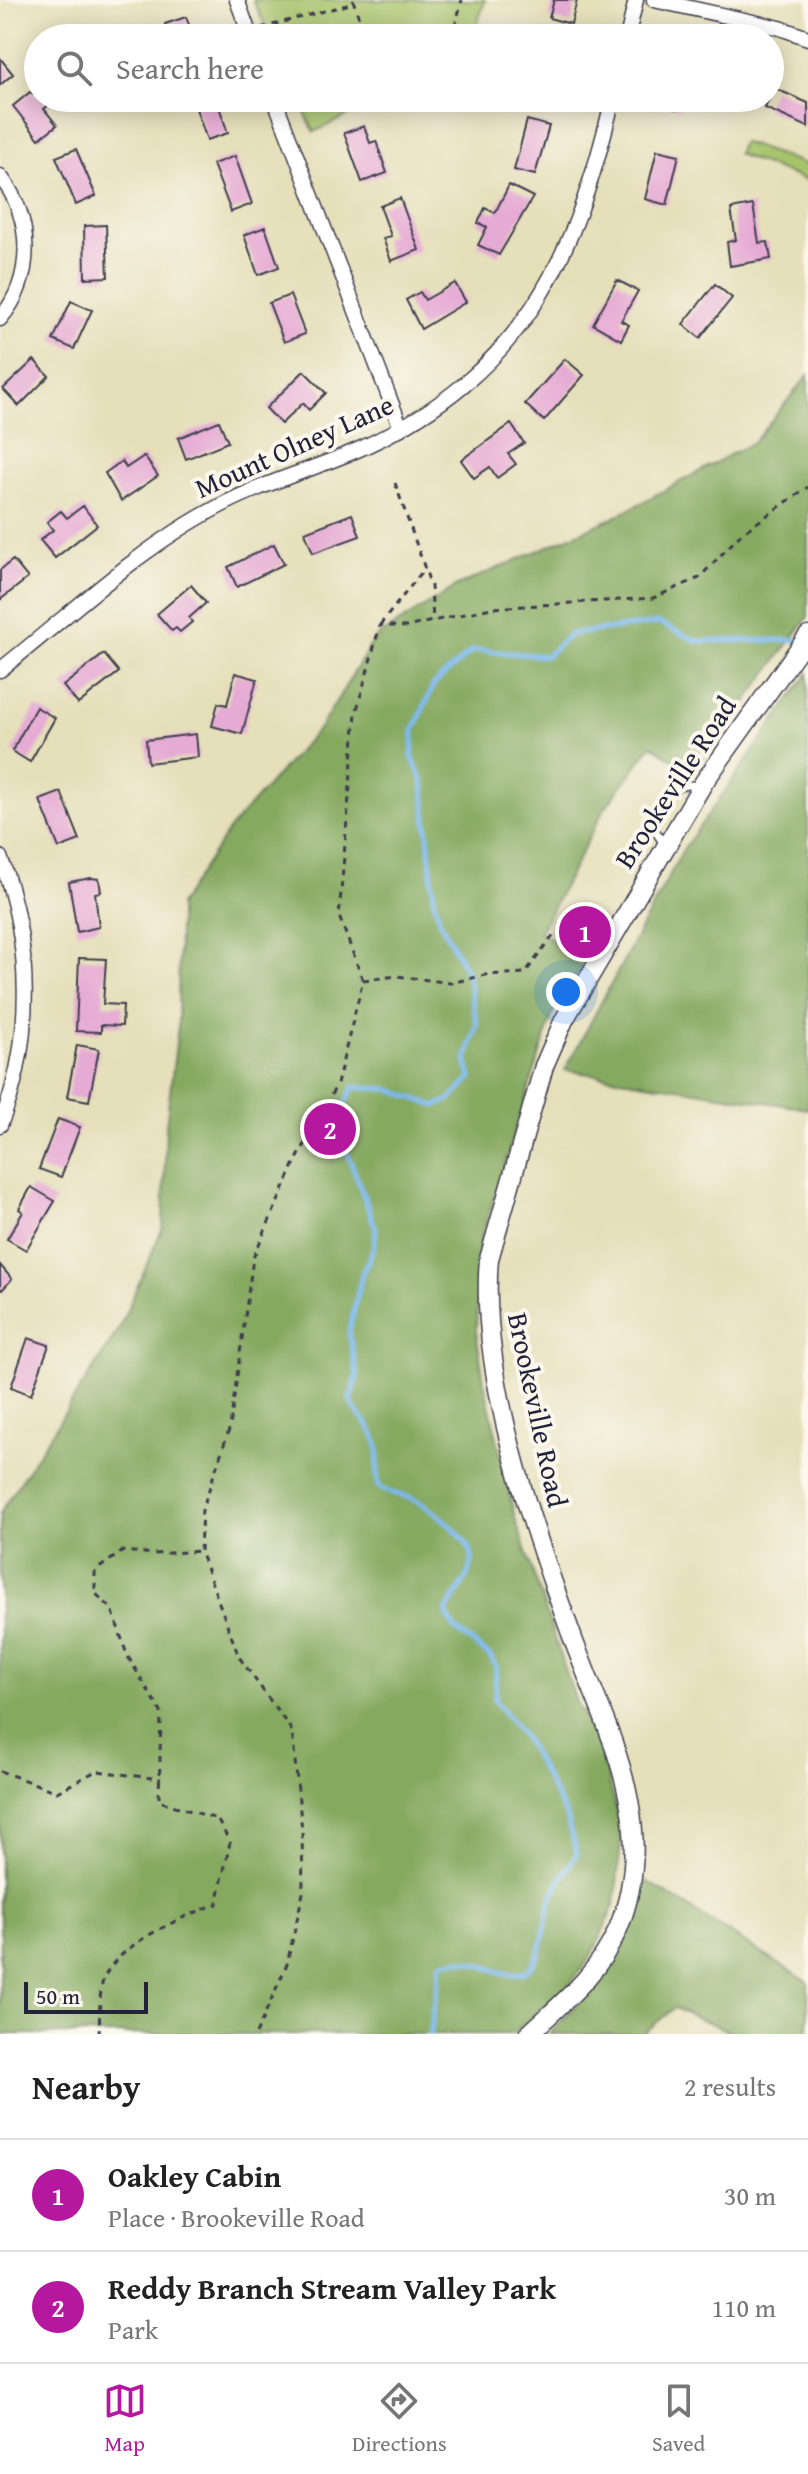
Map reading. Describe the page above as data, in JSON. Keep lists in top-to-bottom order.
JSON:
{
  "streets": {
    "street": ["Mount Olney Lane", "Brookeville Road"]
  },
  "scale_bar": "50 m",
  "page": {
    "search": "Search here",
    "pins": ["1", "2"],
    "scale": "50 m",
    "heading": ["Nearby", "2 results"],
    "list": [
      {
        "mark": "1",
        "name": "Oakley Cabin",
        "note": "Place · Brookeville Road",
        "value": "30 m"
      },
      {
        "mark": "2",
        "name": "Reddy Branch Stream Valley Park",
        "note": "Park",
        "value": "110 m"
      }
    ],
    "nav": ["Map", "Directions", "Saved"]
  }
}
